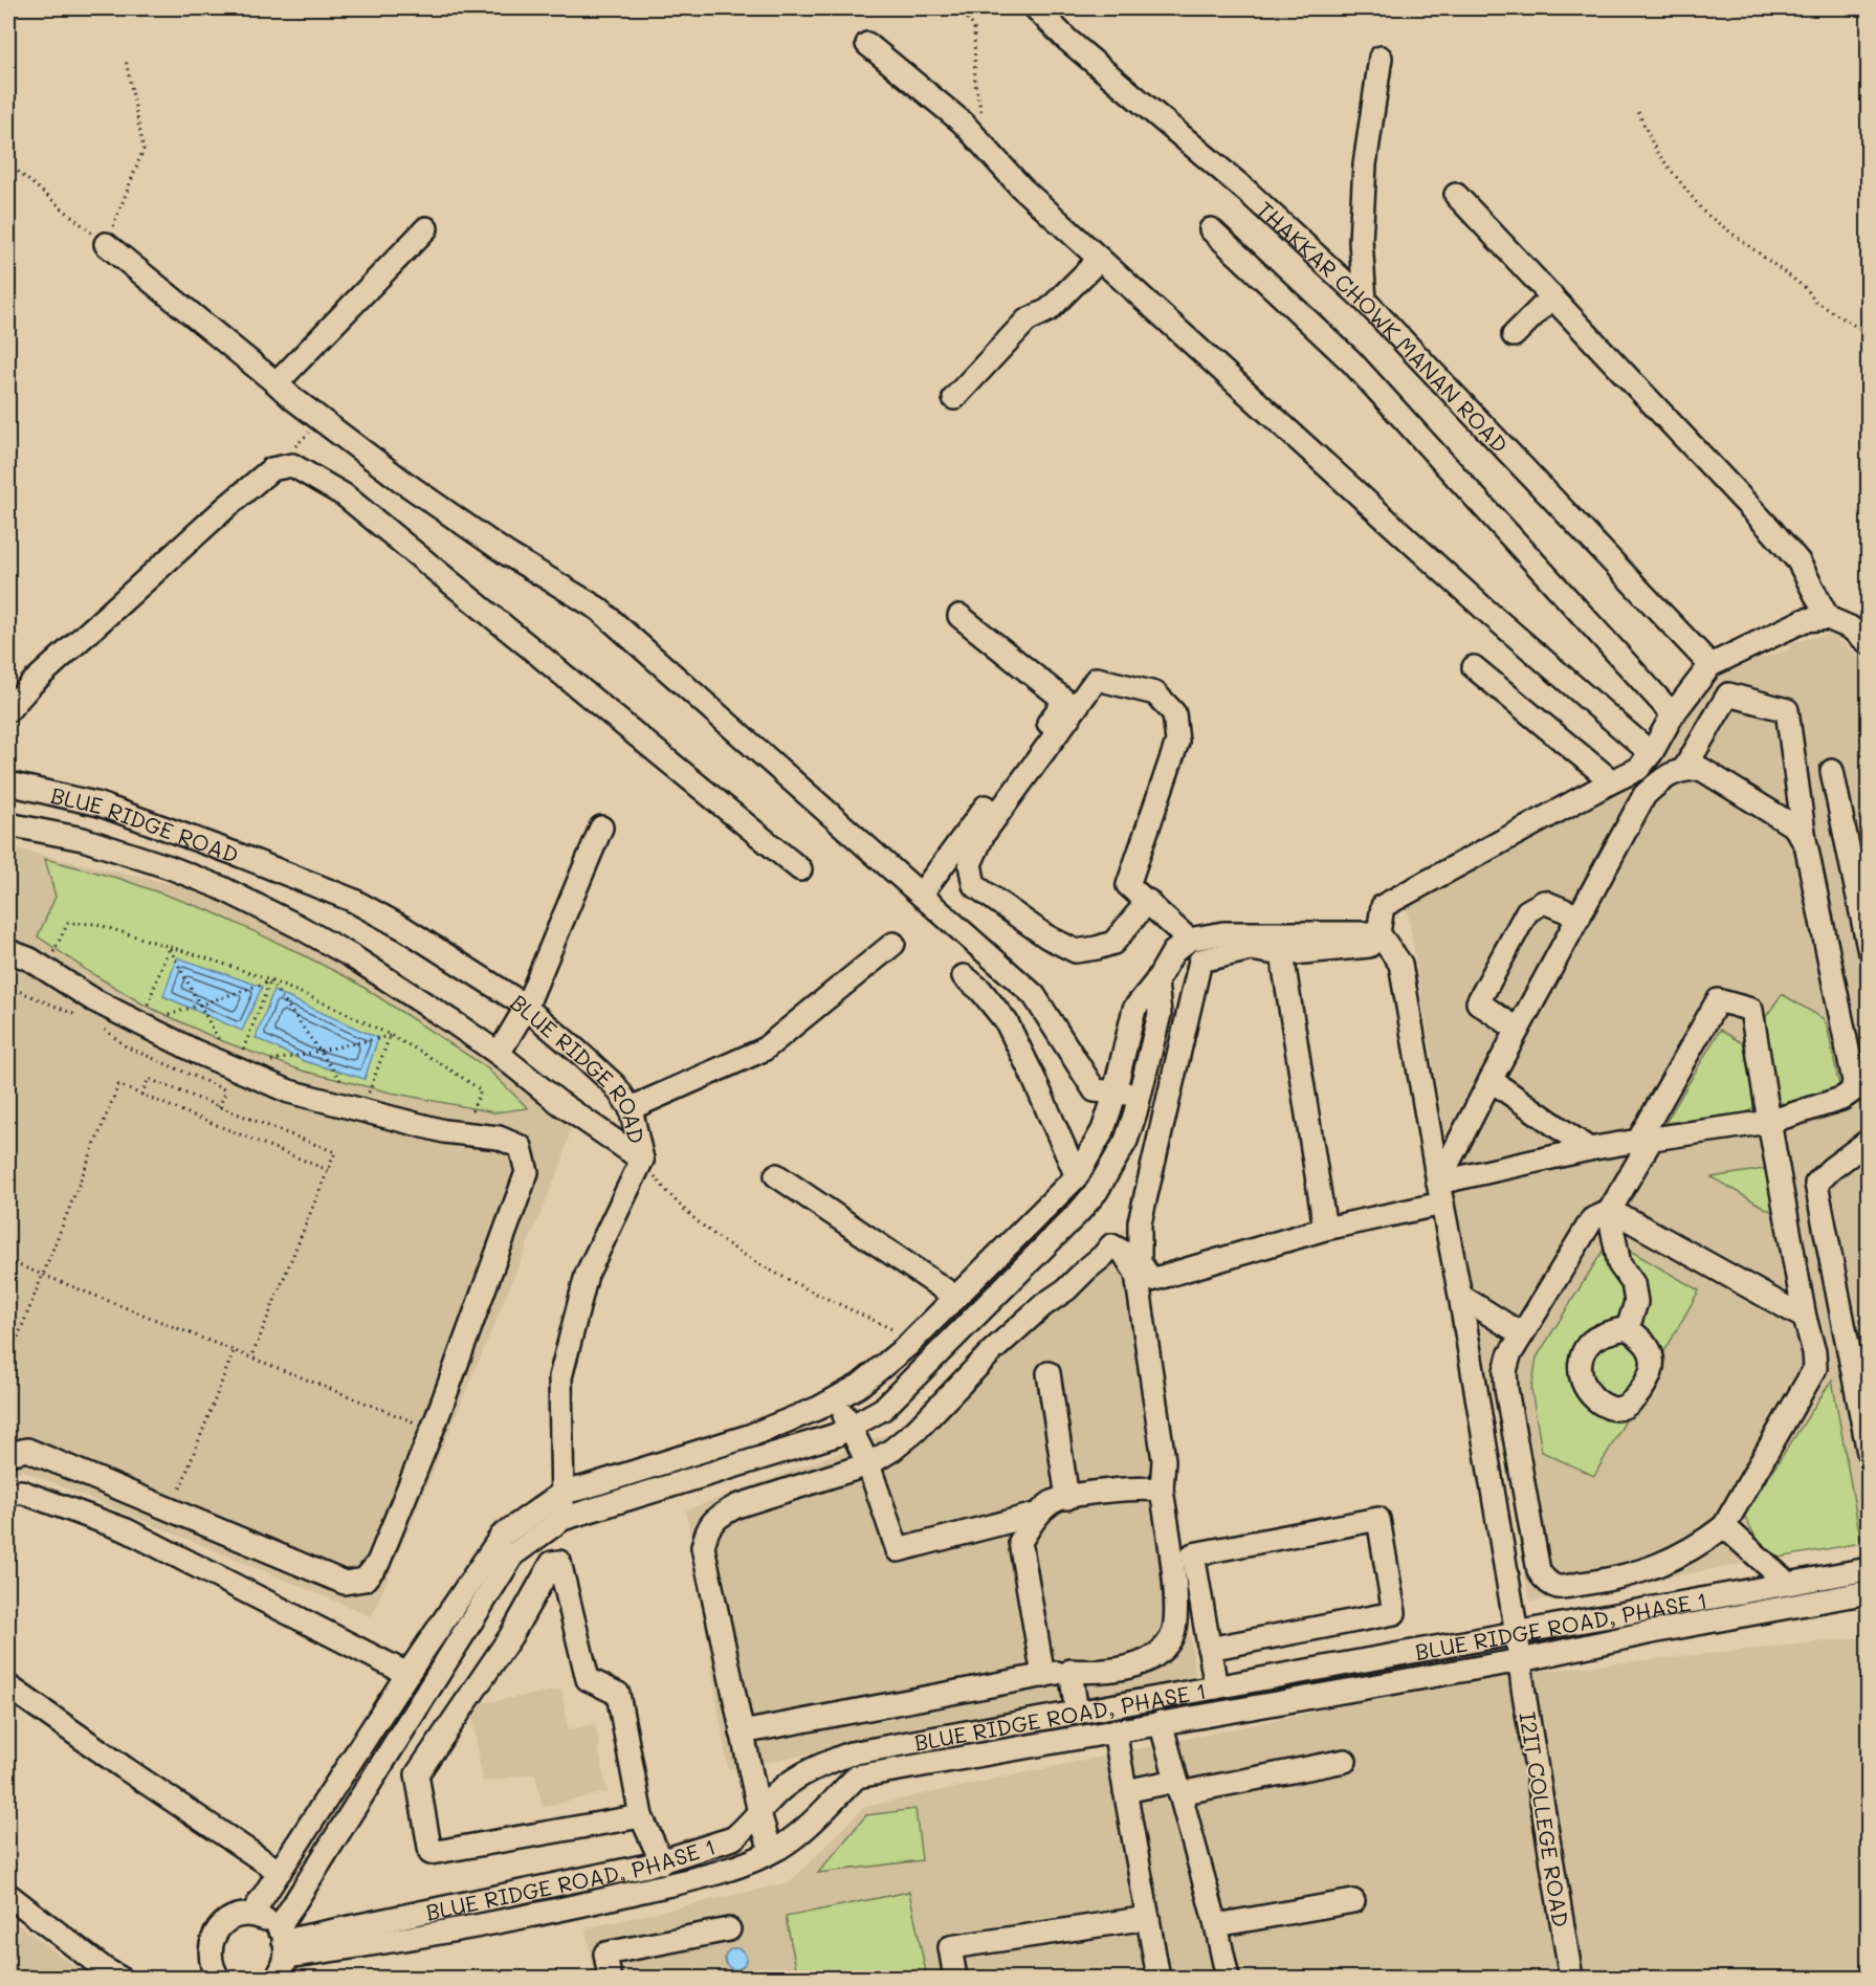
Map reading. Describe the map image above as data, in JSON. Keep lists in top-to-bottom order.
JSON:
{
  "streets": {
    "street": [
      "THAKKAR CHOWK MANAN ROAD",
      "BLUE RIDGE ROAD",
      "BLUE RIDGE ROAD, PHASE 1",
      "I2IT COLLEGE ROAD"
    ]
  },
  "crossings": [
    ["BLUE RIDGE ROAD, PHASE 1", "I2IT COLLEGE ROAD"]
  ]
}
